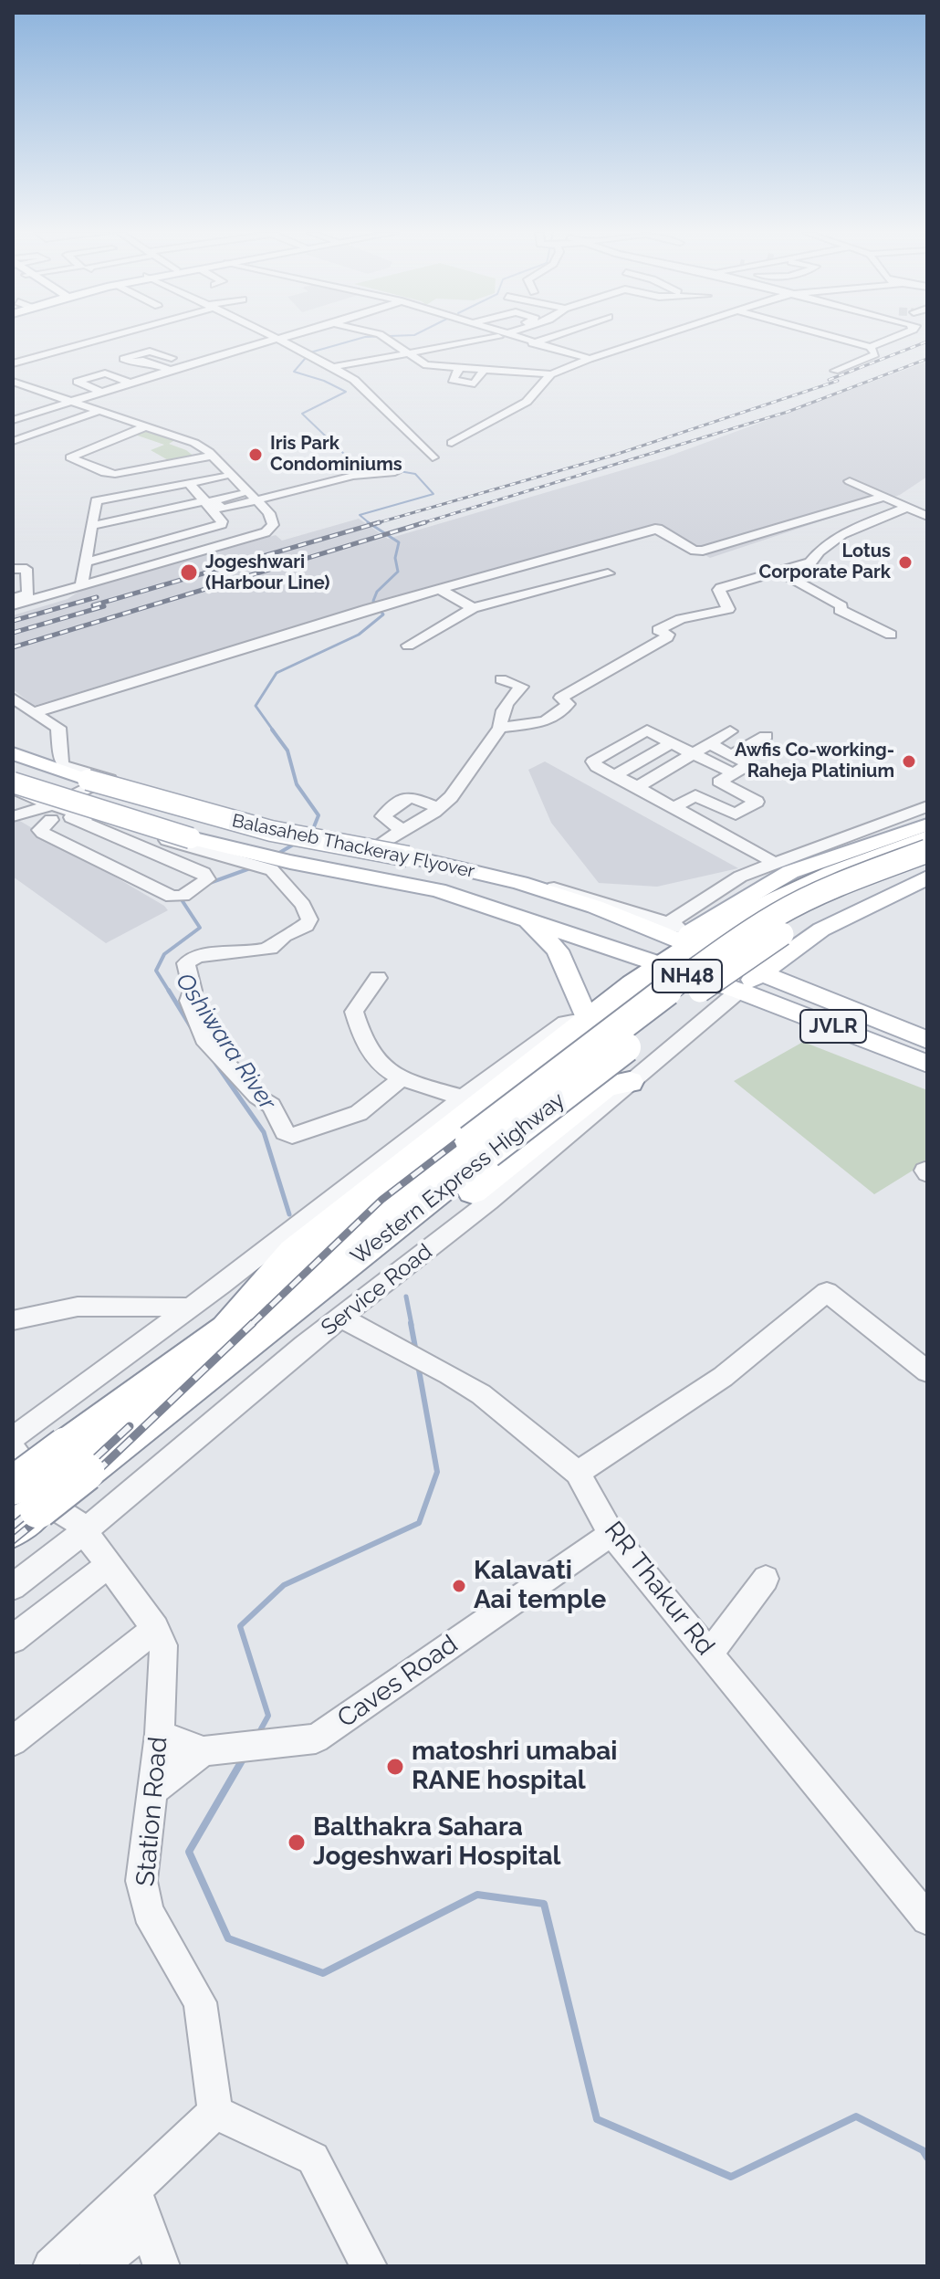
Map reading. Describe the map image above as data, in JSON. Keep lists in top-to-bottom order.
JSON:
{
  "streets": {
    "highway": ["NH48", "Western Express Highway"],
    "main road": ["Balasaheb Thackeray Flyover", "JVLR"],
    "street": [
      "Service Road",
      "RR Thakur Rd",
      "Caves Road",
      "Station Road"
    ]
  },
  "crossings": [
    ["Balasaheb Thackeray Flyover", "JVLR"],
    ["JVLR", "Service Road"],
    ["Western Express Highway", "Service Road"],
    ["Western Express Highway", "Station Road"],
    ["Service Road", "RR Thakur Rd"],
    ["Service Road", "Station Road"],
    ["RR Thakur Rd", "Caves Road"],
    ["Caves Road", "Station Road"]
  ],
  "water": ["Oshiwara River"],
  "places": [
    "Iris Park Condominiums",
    "Lotus Corporate Park",
    "Jogeshwari (Harbour Line)",
    "Awfis Co-working- Raheja Platinium",
    "Kalavati Aai temple",
    "matoshri umabai RANE hospital",
    "Balthakra Sahara Jogeshwari Hospital"
  ]
}
